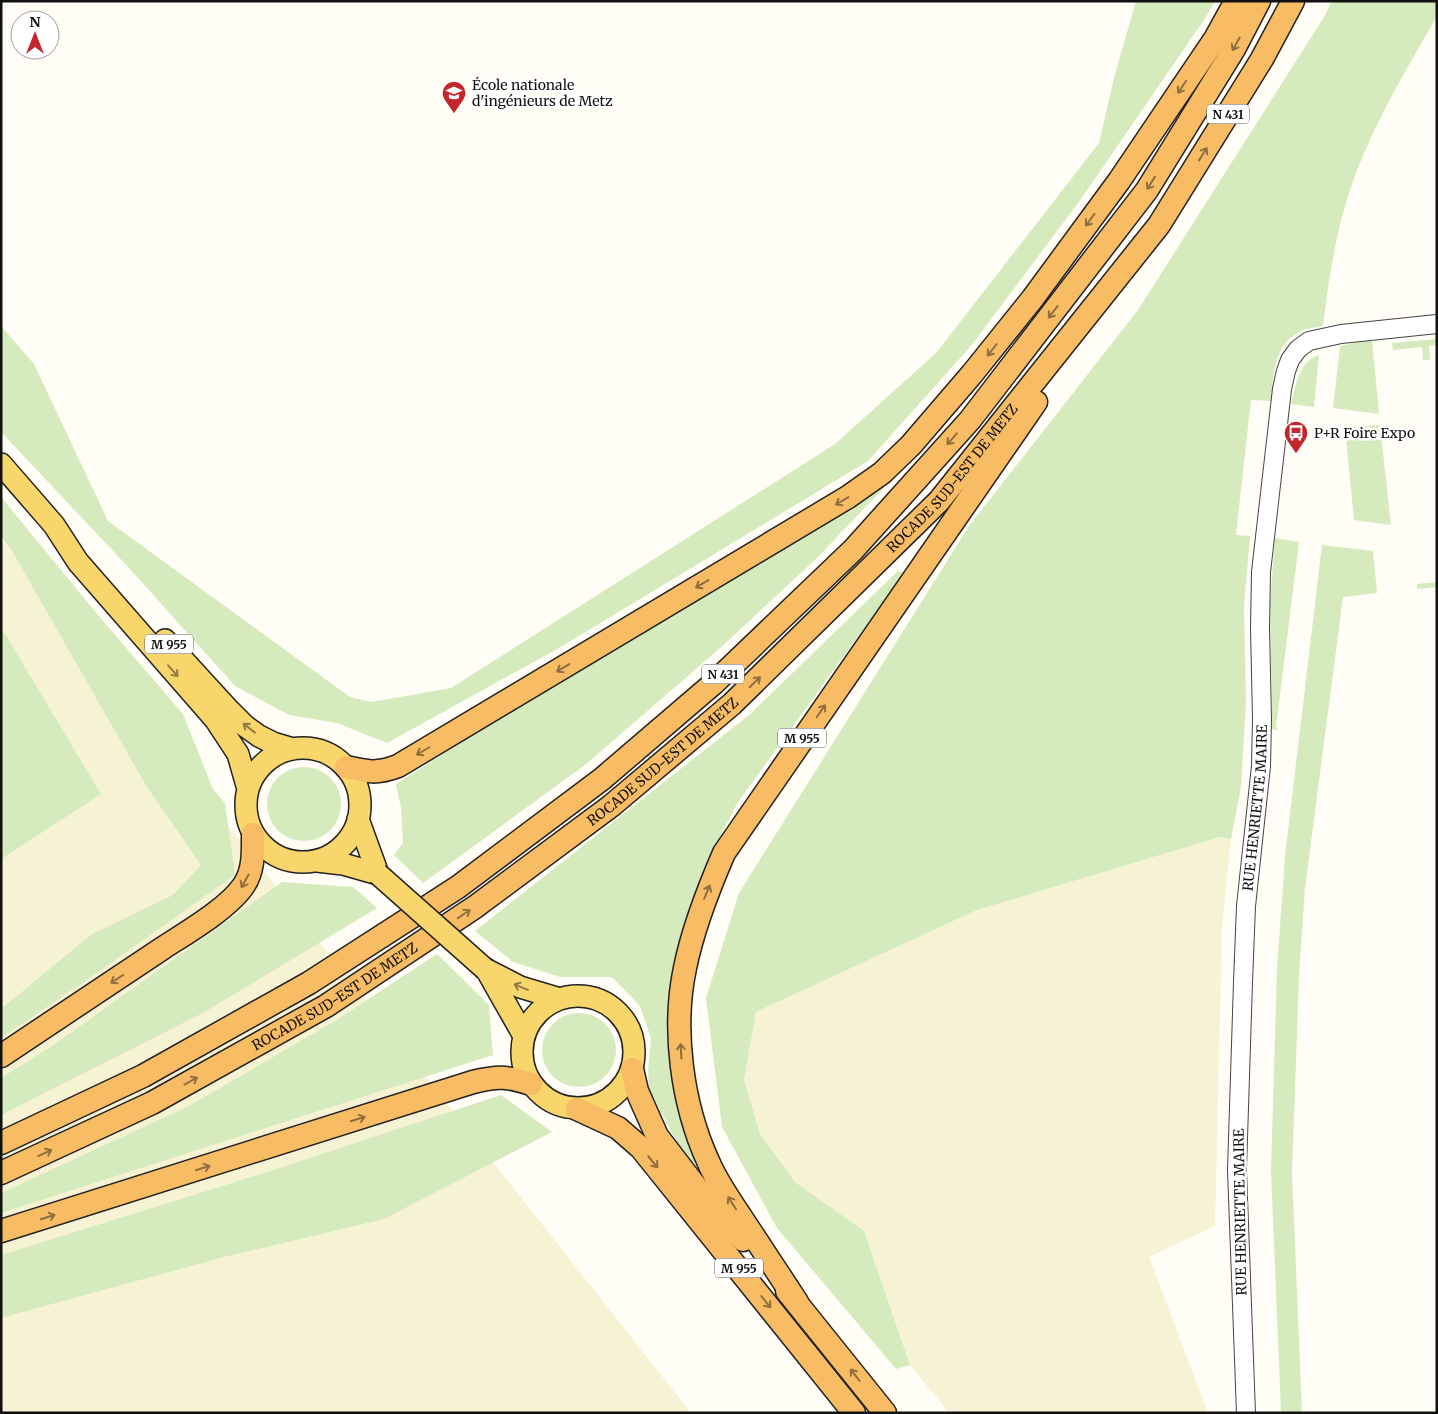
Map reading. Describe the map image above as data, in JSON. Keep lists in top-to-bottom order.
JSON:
{
  "streets": {
    "highway": ["N 431", "ROCADE SUD-EST DE METZ", "M 955"],
    "street": ["RUE HENRIETTE MAIRE"]
  },
  "crossings": [
    ["ROCADE SUD-EST DE METZ", "M 955"]
  ],
  "places": {
    "school or university": ["École nationale d'ingénieurs de Metz"],
    "bus stop": ["P+R Foire Expo"]
  },
  "north": "top"
}
